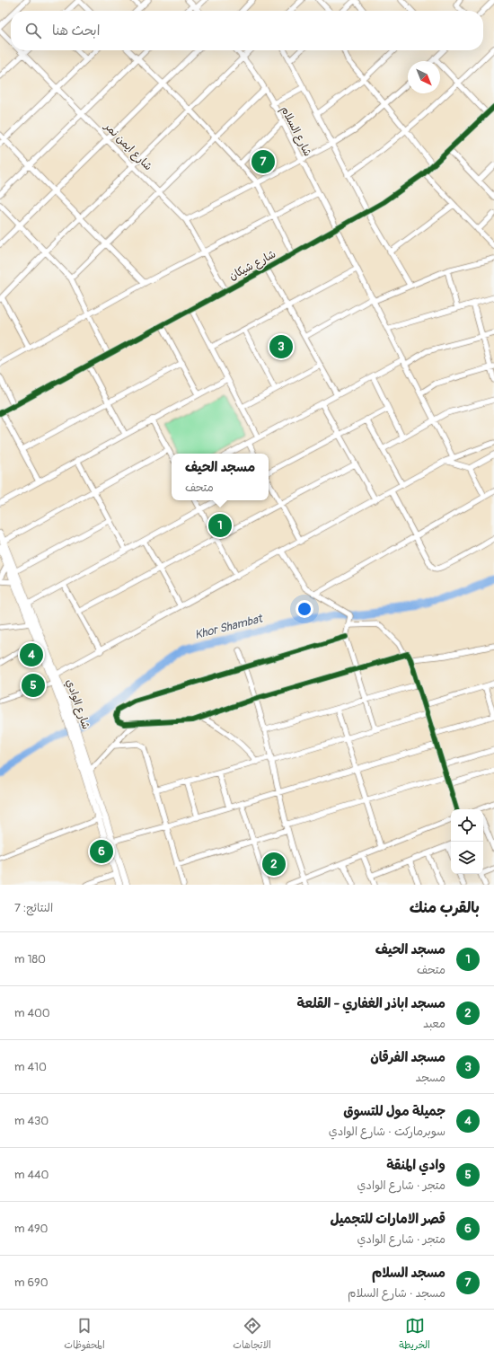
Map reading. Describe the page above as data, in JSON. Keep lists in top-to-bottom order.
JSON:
{
  "streets": {
    "main road": ["شارع الوادي"],
    "street": ["شارع السلام", "شارع ايمن نمر", "شارع شيكان"]
  },
  "crossings": [
    ["شارع السلام", "شارع شيكان"],
    ["شارع ايمن نمر", "شارع شيكان"]
  ],
  "water": ["Khor Shambat"],
  "north": "bottom right",
  "page": {
    "search": "ابحث هنا",
    "pins": [
      "7",
      "3",
      "1",
      "4",
      "5",
      "6",
      "2"
    ],
    "popup": ["مسجد الحيف", "متحف"],
    "heading": ["بالقرب منك", "النتائج: 7"],
    "list": [
      {
        "mark": "1",
        "name": "مسجد الحيف",
        "note": "متحف",
        "value": "180 m"
      },
      {
        "mark": "2",
        "name": "مسجد اباذر الغفاري - القلعة",
        "note": "معبد",
        "value": "400 m"
      },
      {
        "mark": "3",
        "name": "مسجد الفرقان",
        "note": "مسجد",
        "value": "410 m"
      },
      {
        "mark": "4",
        "name": "جميلة مول للتسوق",
        "note": "سوبرماركت · شارع الوادي",
        "value": "430 m"
      },
      {
        "mark": "5",
        "name": "وادي المنقة",
        "note": "متجر · شارع الوادي",
        "value": "440 m"
      },
      {
        "mark": "6",
        "name": "قصر الامارات للتجميل",
        "note": "متجر · شارع الوادي",
        "value": "490 m"
      },
      {
        "mark": "7",
        "name": "مسجد السلام",
        "note": "مسجد · شارع السلام",
        "value": "690 m"
      }
    ],
    "nav": ["الخريطة", "الاتجاهات", "المحفوظات"]
  }
}
